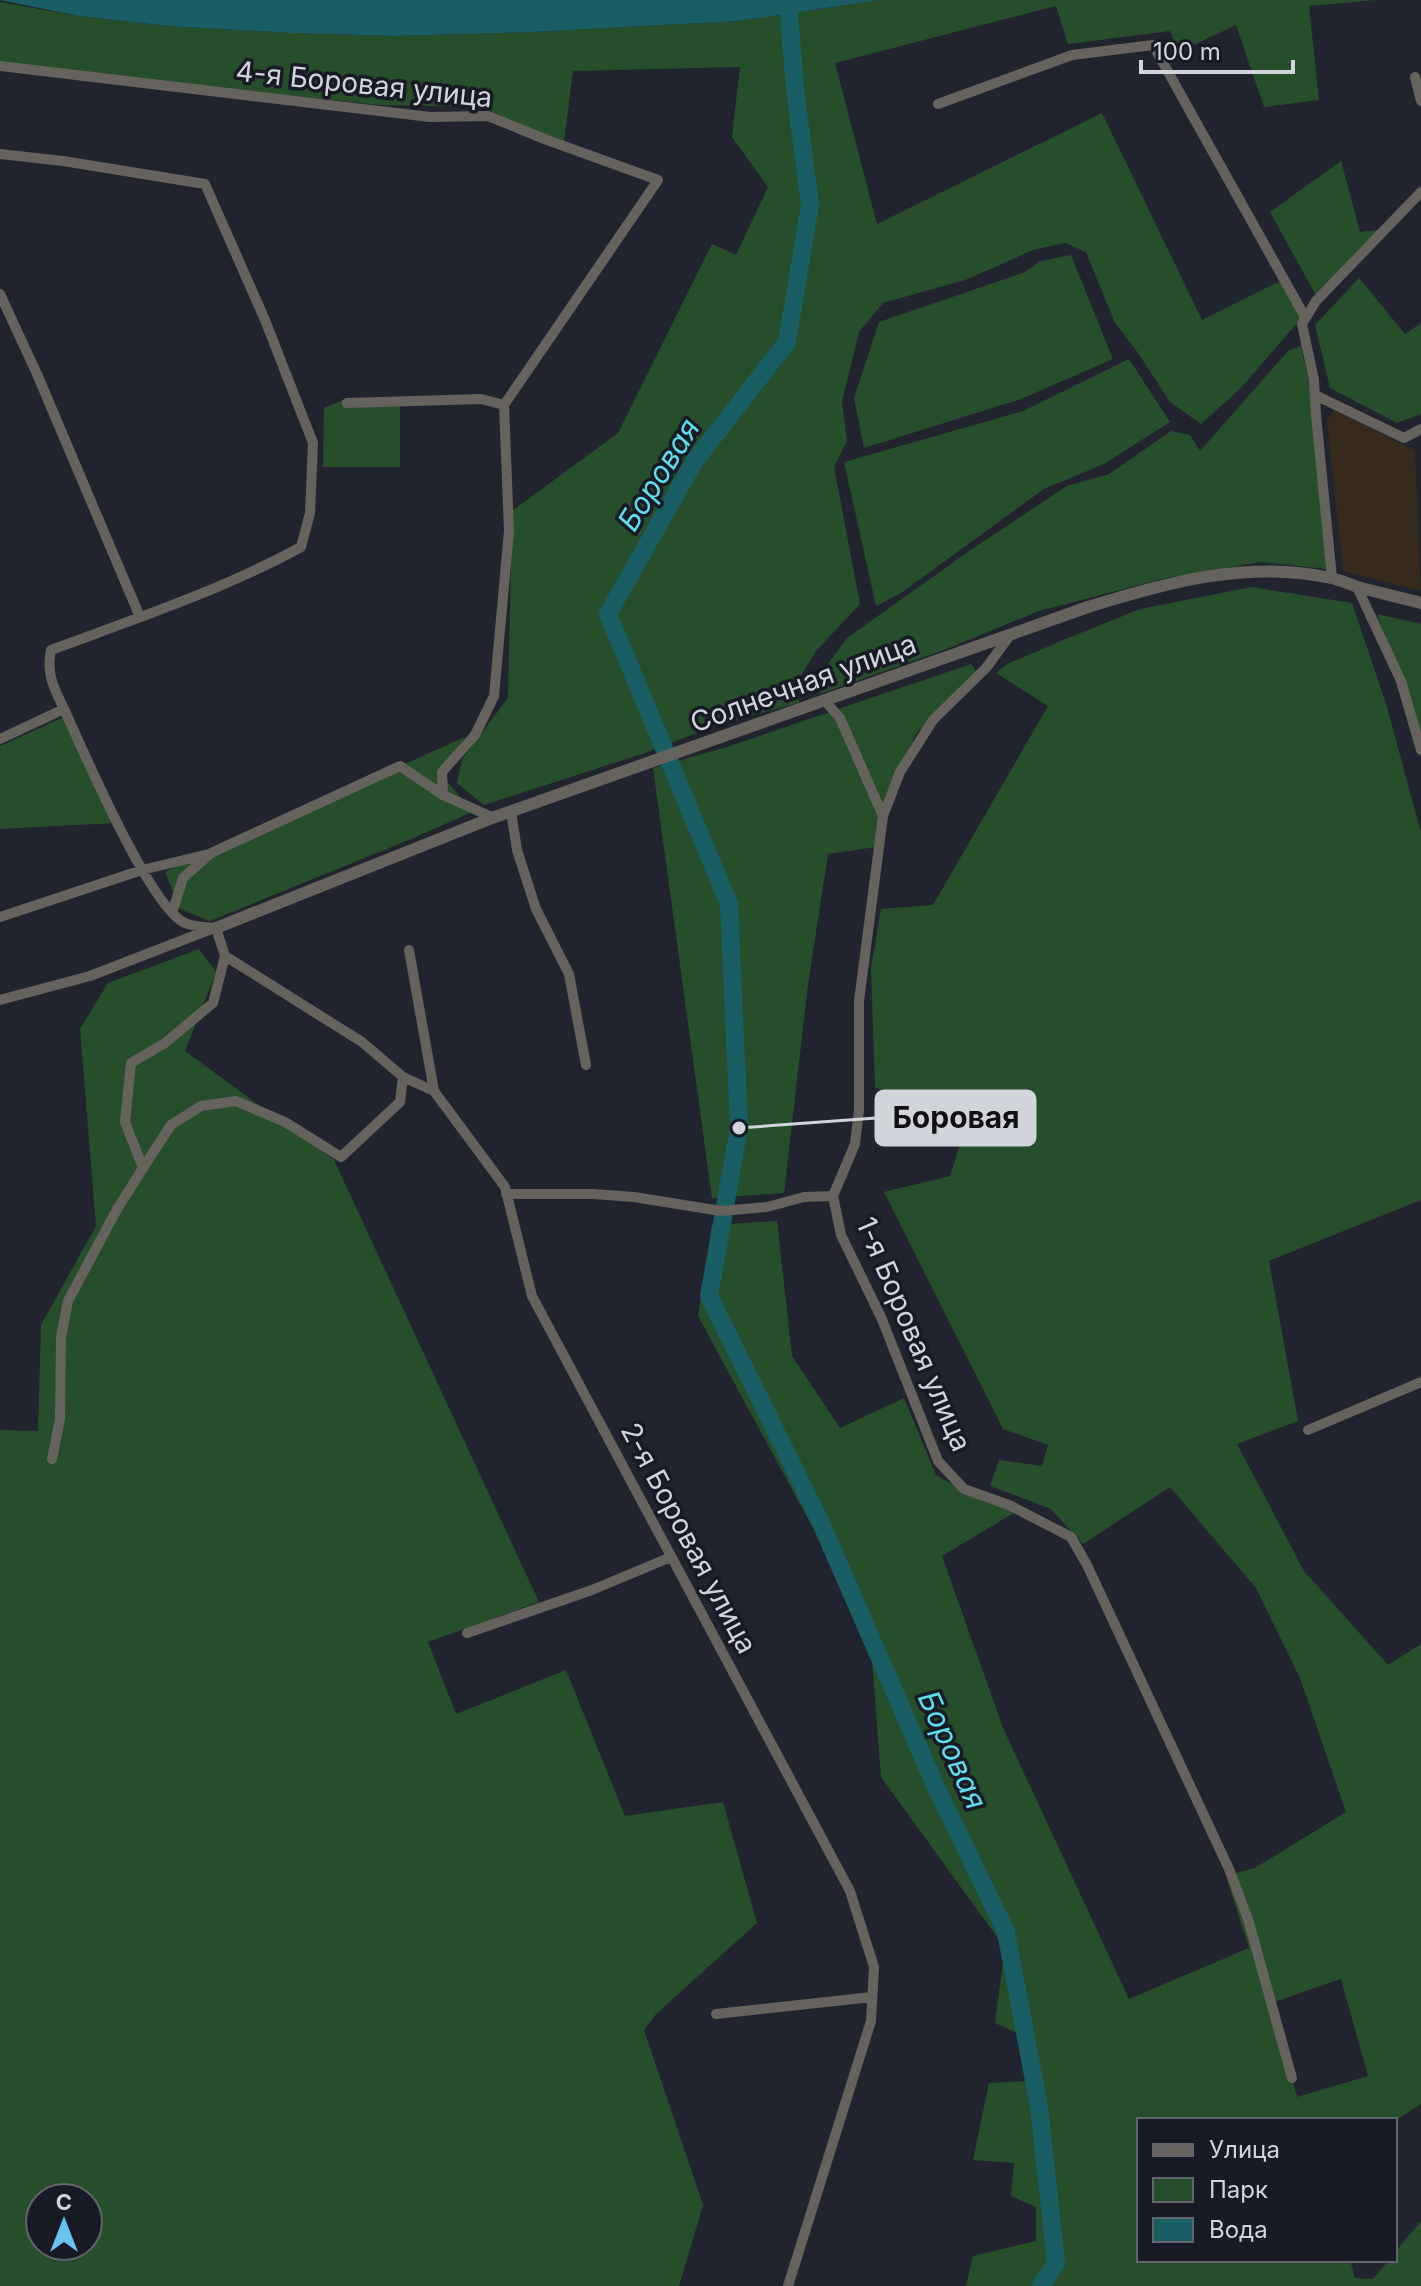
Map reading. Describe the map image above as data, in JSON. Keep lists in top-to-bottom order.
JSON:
{
  "streets": {
    "street": [
      "4-я Боровая улица",
      "Солнечная улица",
      "1-я Боровая улица",
      "2-я Боровая улица"
    ]
  },
  "crossings": [
    ["Солнечная улица", "1-я Боровая улица"]
  ],
  "water": ["Боровая"],
  "places": ["Боровая"],
  "legend": ["Улица", "Парк", "Вода"],
  "scale_bar": "100 m",
  "north": "top"
}
